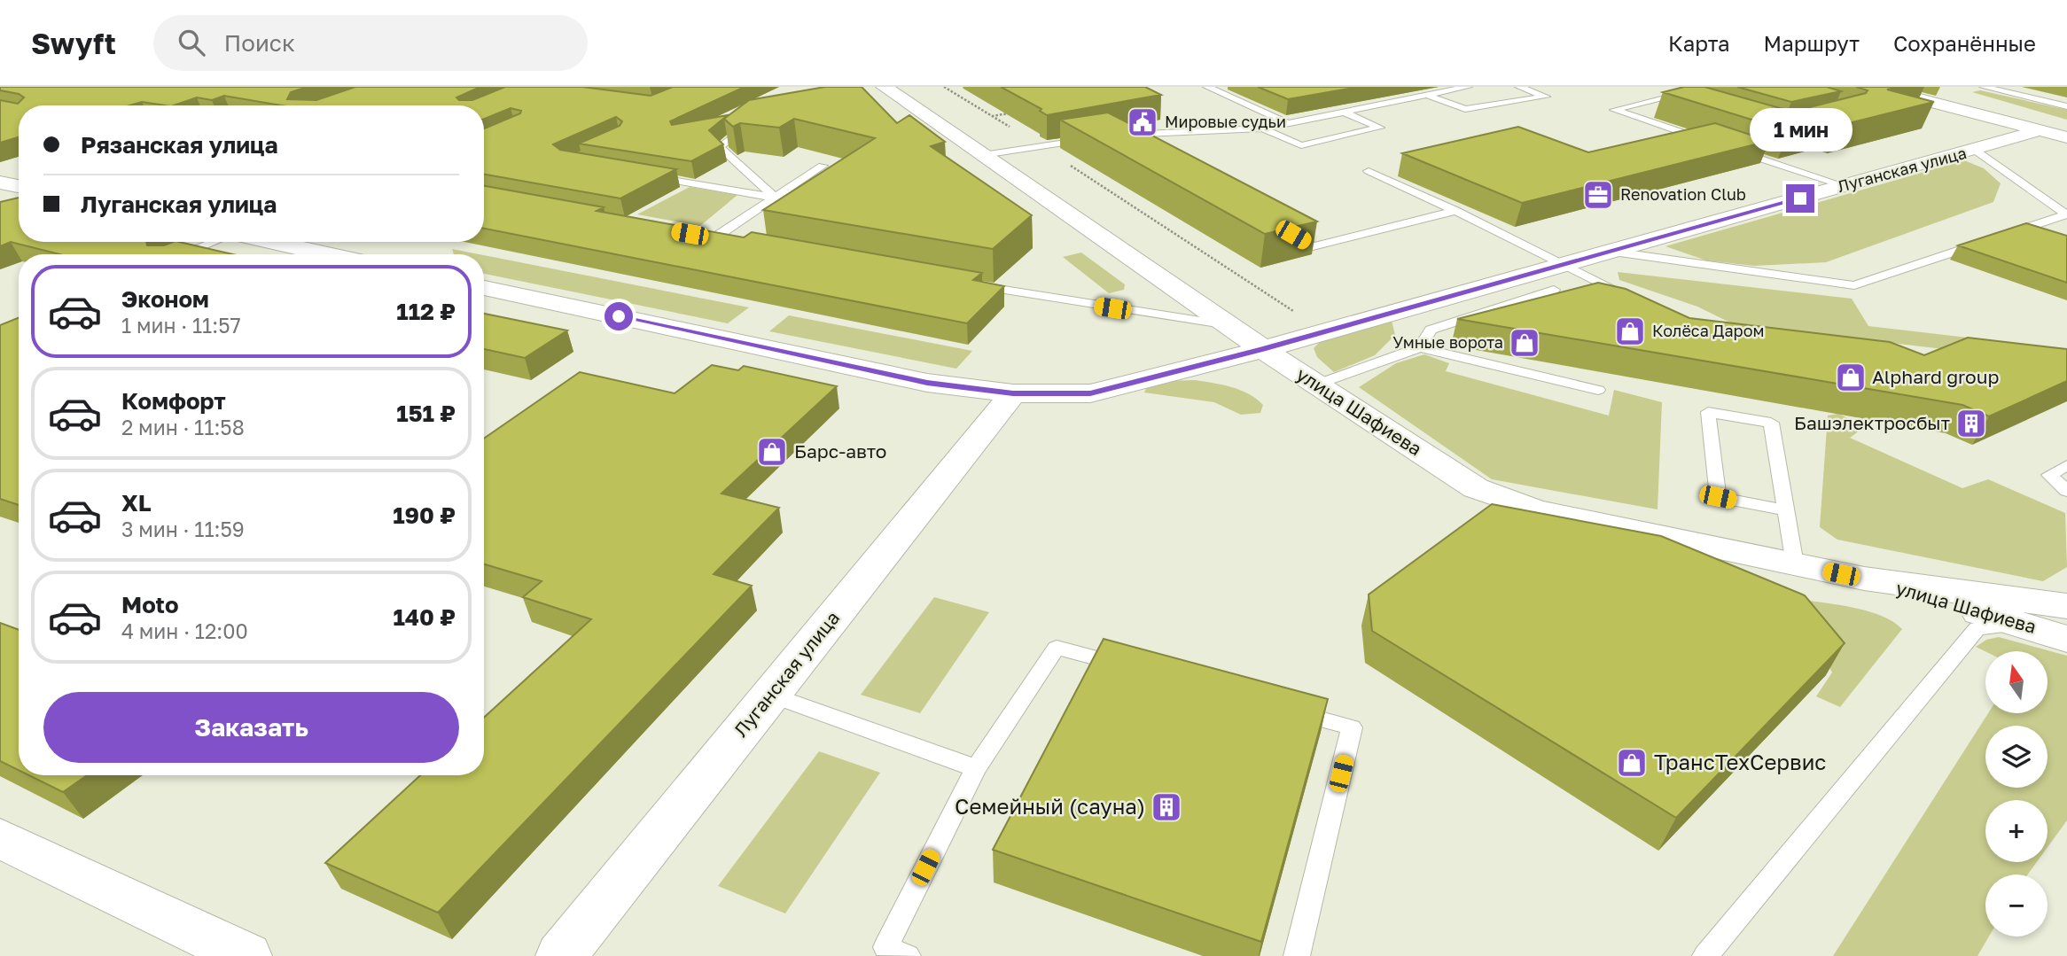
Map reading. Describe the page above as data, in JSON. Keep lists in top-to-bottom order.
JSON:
{
  "streets": {
    "street": ["Луганская улица", "улица Шафиева"]
  },
  "crossings": [
    ["Луганская улица", "улица Шафиева"]
  ],
  "places": {
    "public building": ["Мировые судьи"],
    "office": ["Renovation Club"],
    "shop": [
      "Колёса Даром",
      "Умные ворота",
      "Alphard group",
      "Барс-авто",
      "ТрансТехСервис"
    ],
    "building": ["Башэлектросбыт", "Семейный (сауна)"]
  },
  "north": "top",
  "page": {
    "header": "Swyft",
    "search": "Поиск",
    "nav": ["Карта", "Маршрут", "Сохранённые"],
    "banner": ["Рязанская улица", "Луганская улица"],
    "bubble": "1 мин",
    "list": [
      {
        "name": "Эконом",
        "note": "1 мин · 11:57",
        "value": "112 ₽"
      },
      {
        "name": "Комфорт",
        "note": "2 мин · 11:58",
        "value": "151 ₽"
      },
      {
        "name": "XL",
        "note": "3 мин · 11:59",
        "value": "190 ₽"
      },
      {
        "name": "Moto",
        "note": "4 мин · 12:00",
        "value": "140 ₽"
      }
    ],
    "map_buttons": ["+", "−"],
    "buttons": "Заказать"
  }
}
